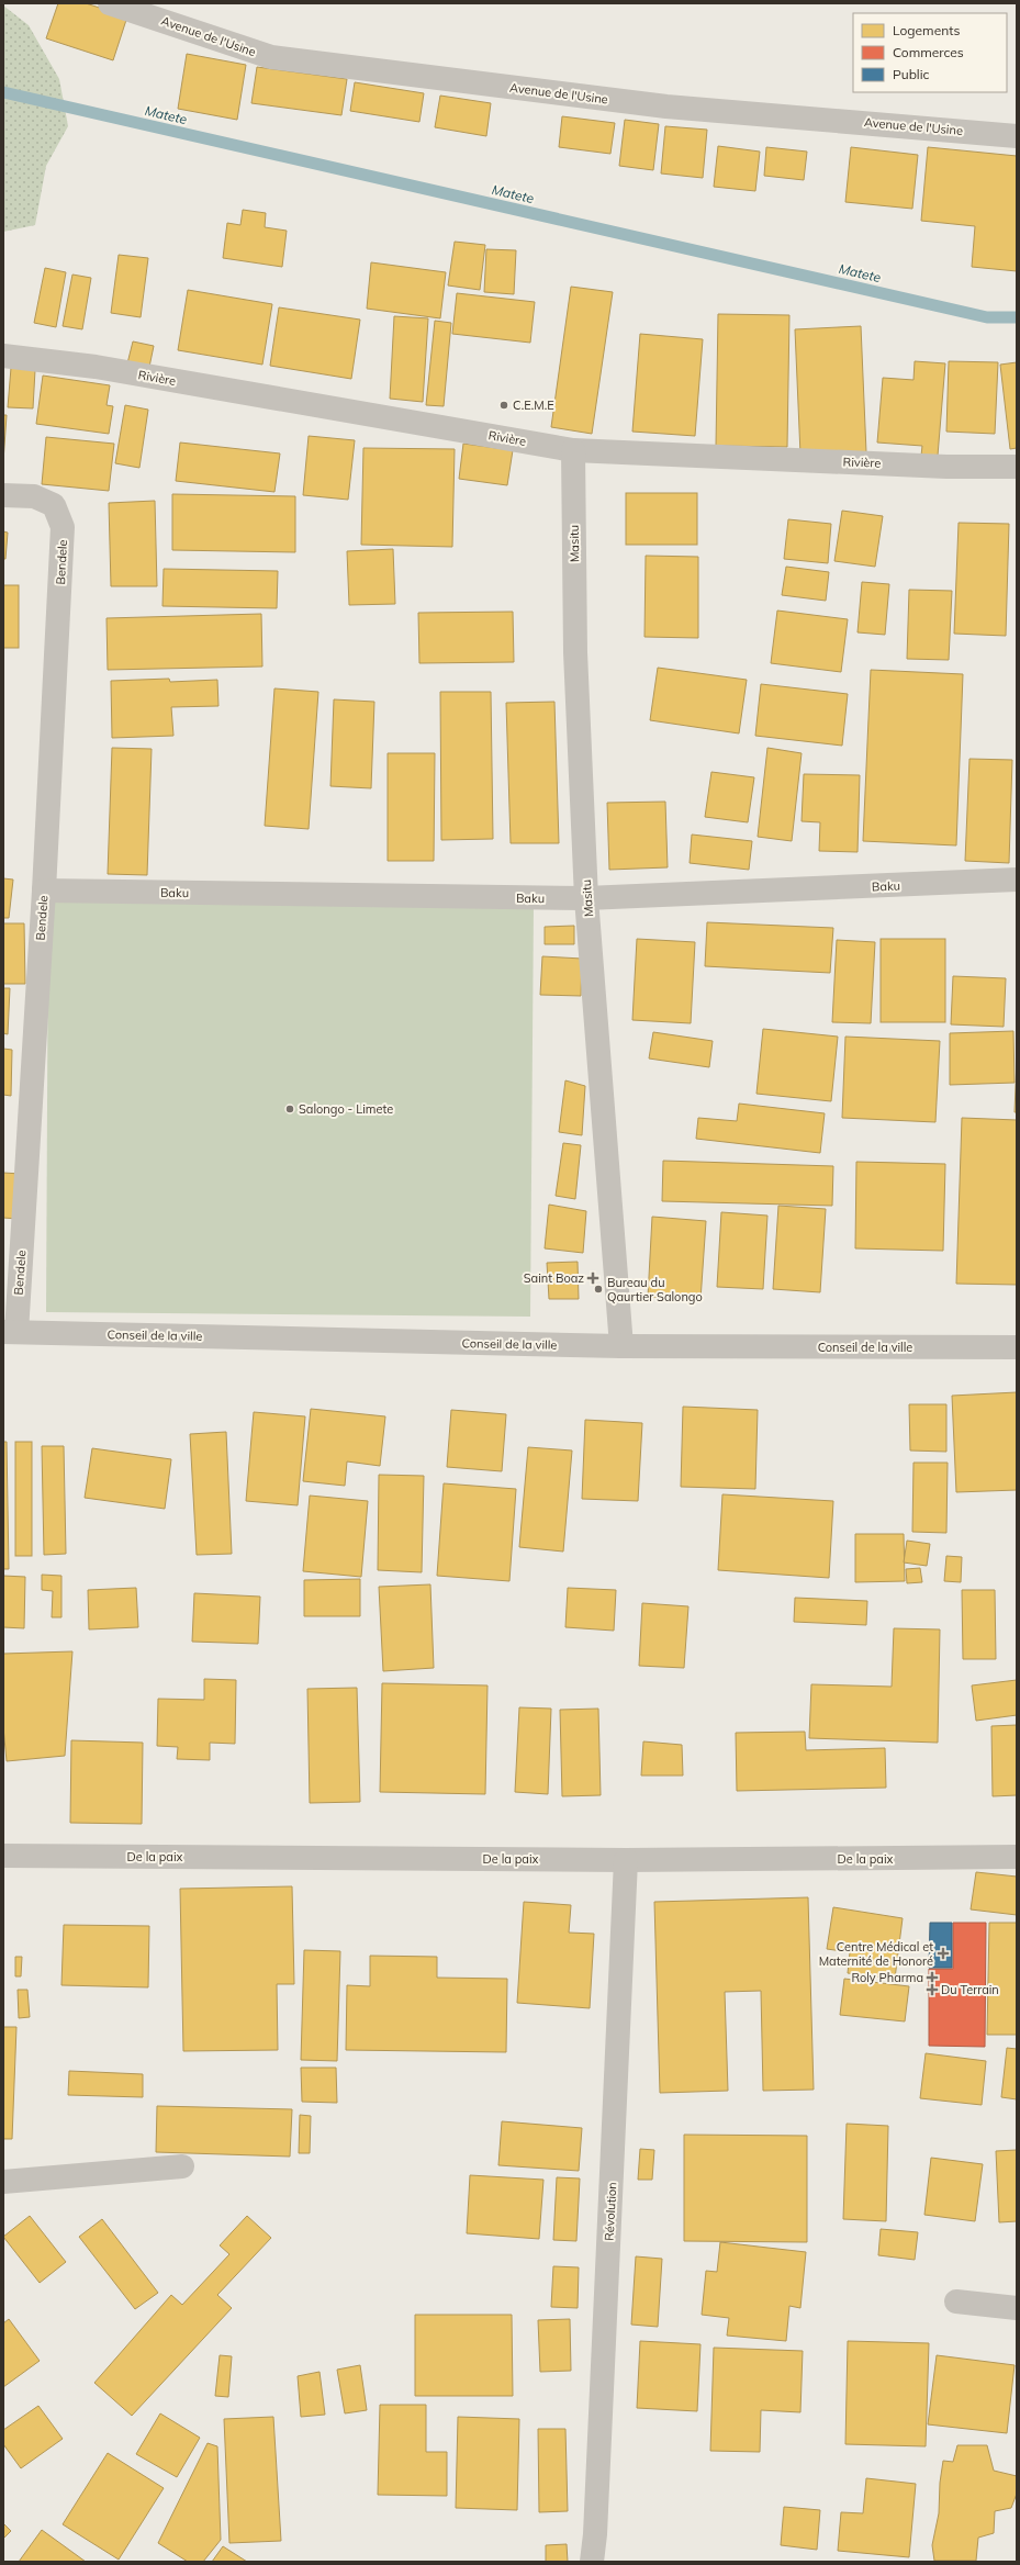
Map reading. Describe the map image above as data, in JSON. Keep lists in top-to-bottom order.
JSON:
{
  "streets": {
    "street": [
      "Avenue de l'Usine",
      "Rivière",
      "Masitu",
      "Bendele",
      "Baku",
      "Conseil de la ville",
      "De la paix",
      "Révolution"
    ]
  },
  "crossings": [
    ["Rivière", "Masitu"],
    ["Masitu", "Baku"],
    ["Masitu", "Conseil de la ville"],
    ["Bendele", "Baku"],
    ["Bendele", "Conseil de la ville"],
    ["De la paix", "Révolution"]
  ],
  "water": ["Matete"],
  "places": {
    "other": ["C.E.M.E", "Salongo - Limete", "Bureau du Qaurtier Salongo"],
    "health": [
      "Saint Boaz",
      "Centre Médical et Maternité de Honoré",
      "Roly Pharma",
      "Du Terrain"
    ]
  },
  "legend": ["Logements", "Commerces", "Public"]
}
